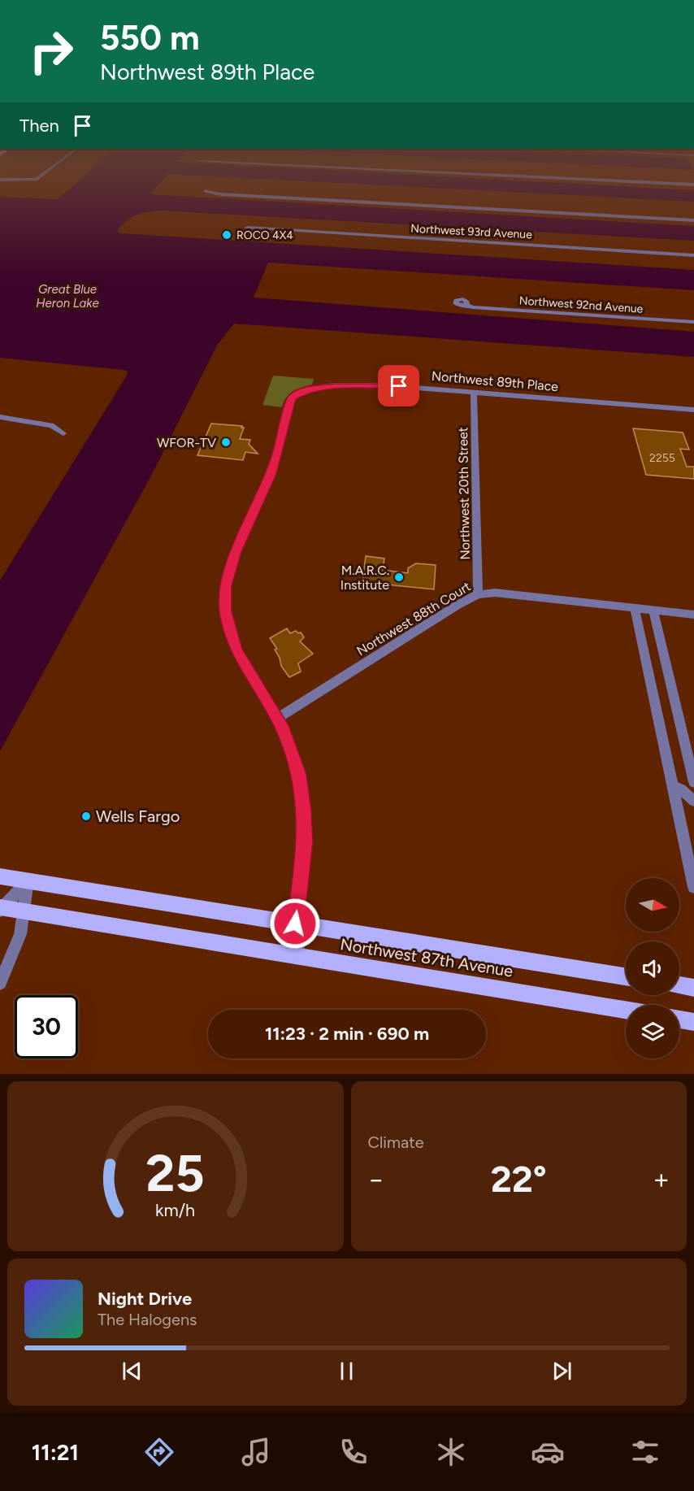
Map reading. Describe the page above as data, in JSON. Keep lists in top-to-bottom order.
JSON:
{
  "streets": {
    "main road": ["Northwest 87th Avenue"],
    "street": [
      "Northwest 93rd Avenue",
      "Northwest 92nd Avenue",
      "Northwest 89th Place",
      "Northwest 20th Street",
      "Northwest 88th Court"
    ]
  },
  "crossings": [
    ["Northwest 89th Place", "Northwest 20th Street"],
    ["Northwest 89th Place", "Northwest 88th Court"],
    ["Northwest 20th Street", "Northwest 88th Court"]
  ],
  "water": ["Great Blue Heron Lake"],
  "places": [
    "ROCO 4X4",
    "WFOR-TV",
    "M.A.R.C. Institute",
    "Wells Fargo"
  ],
  "house_numbers": ["2255"],
  "north": "right",
  "page": {
    "turn": ["550 m", "Northwest 89th Place"],
    "then": "Then",
    "limit": "30",
    "trip": "11:23 · 2 min · 690 m",
    "tile": "Climate",
    "heat": ["−", "22°", "+"],
    "song": ["Night Drive", "The Halogens"],
    "tabs": "11:21",
    "gauge": ["25", "km/h"]
  }
}
